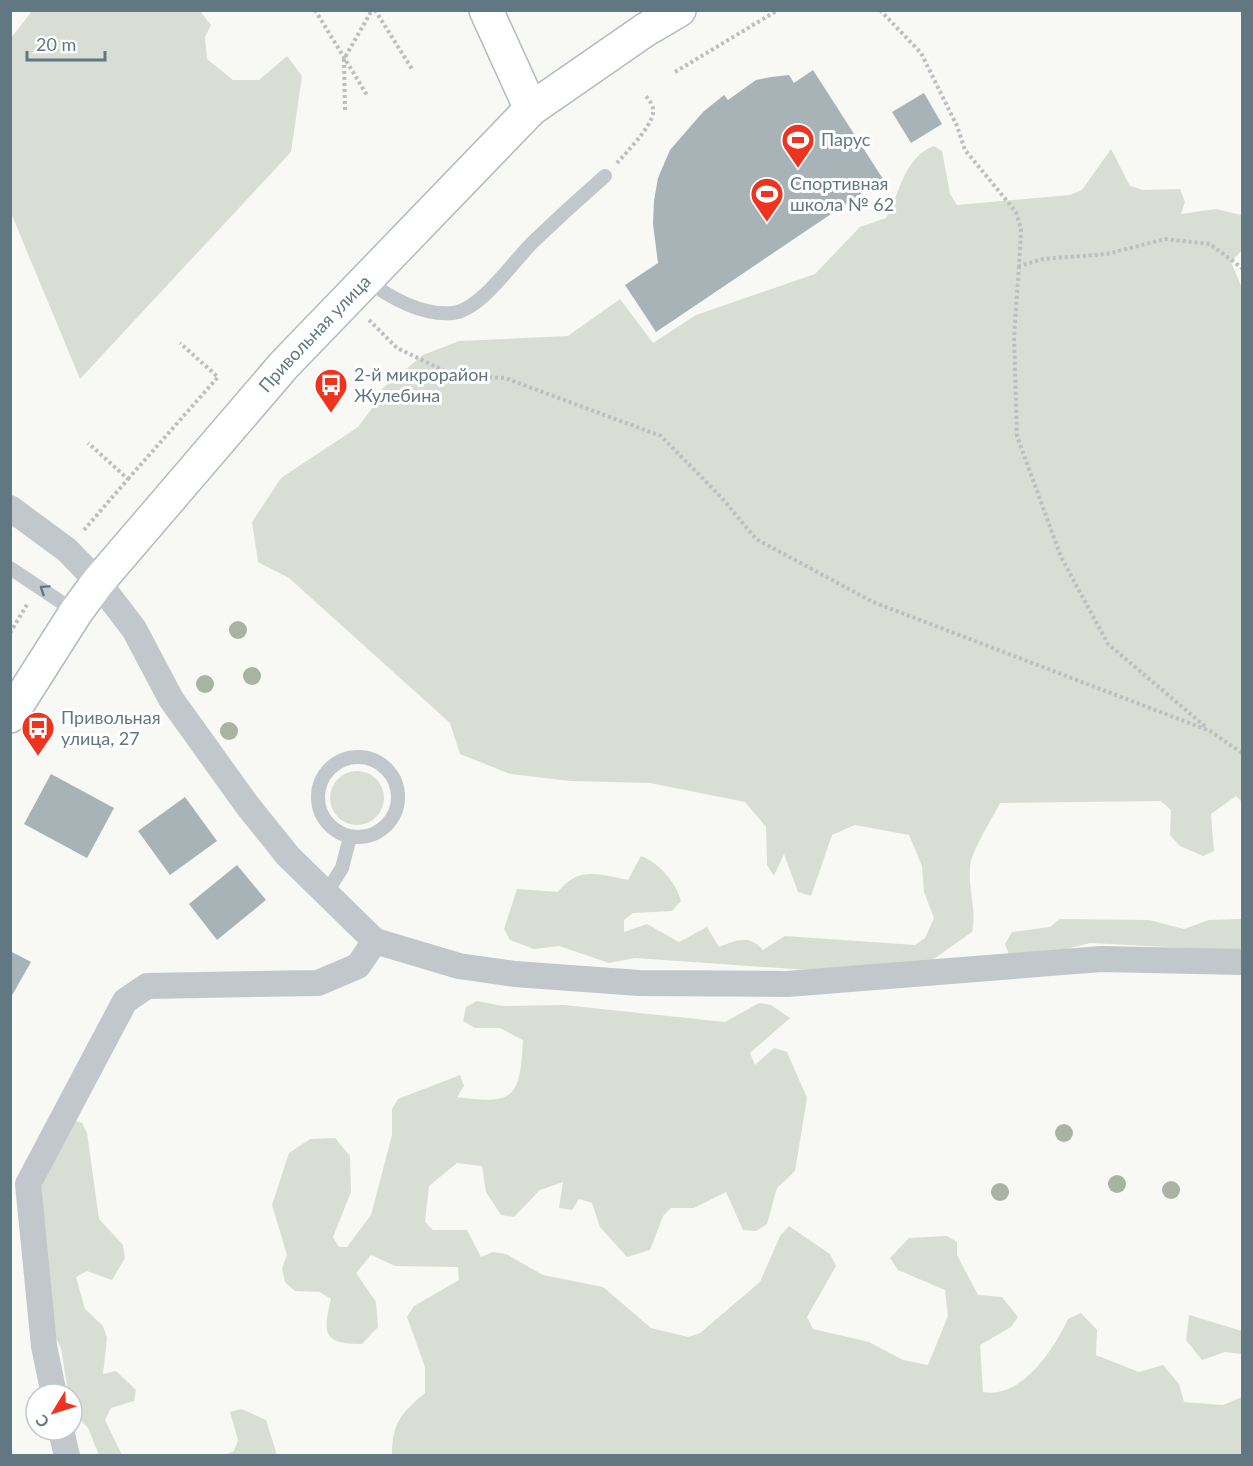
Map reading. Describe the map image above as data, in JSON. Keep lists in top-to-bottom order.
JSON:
{
  "streets": {
    "main road": ["Привольная улица"]
  },
  "places": {
    "sports": ["Парус", "Спортивная школа № 62"],
    "bus stop": ["2-й микрорайон Жулебина", "Привольная улица, 27"]
  },
  "scale_bar": "20 m",
  "north": "bottom left"
}
